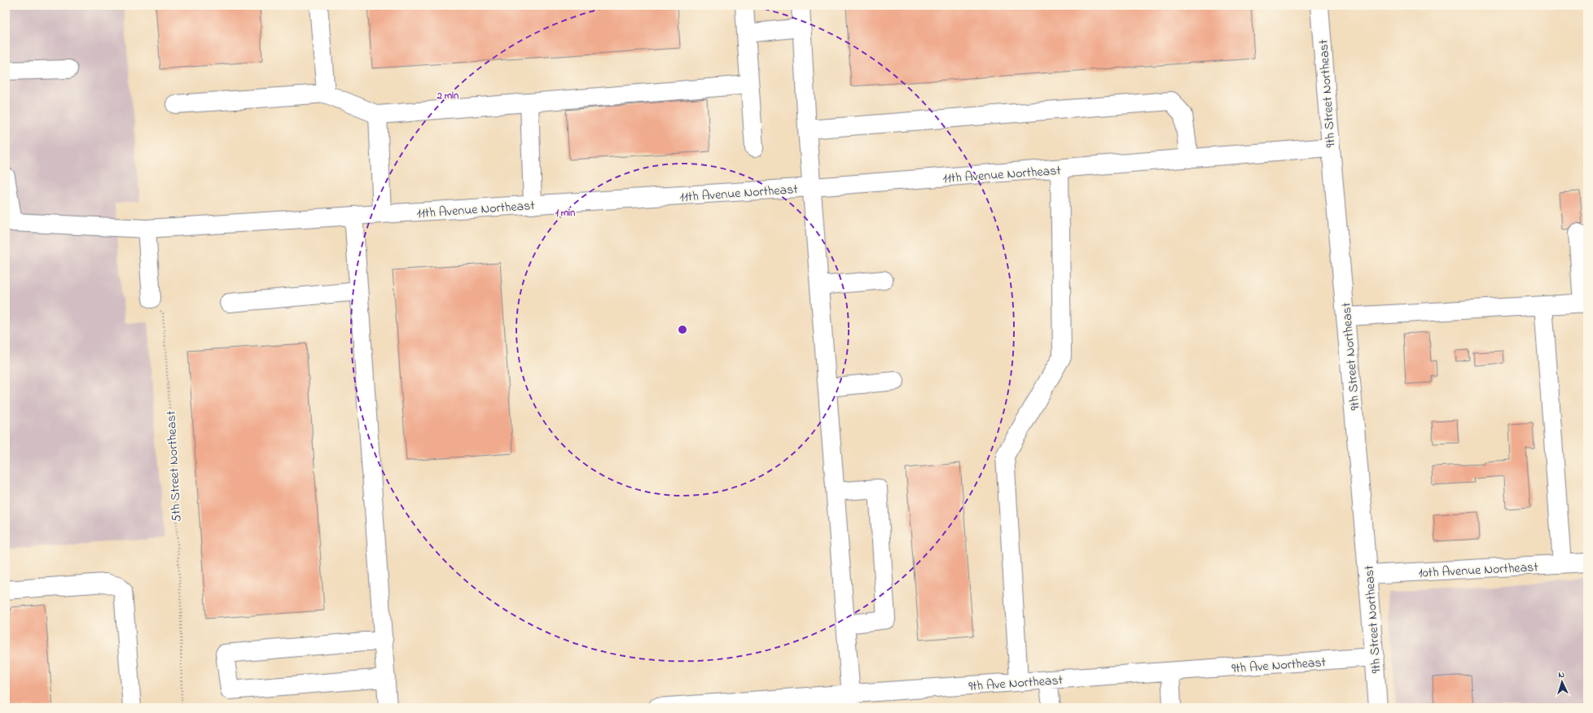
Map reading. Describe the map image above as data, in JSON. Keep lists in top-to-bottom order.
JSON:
{
  "streets": {
    "street": [
      "9th Street Northeast",
      "11th Avenue Northeast",
      "10th Avenue Northeast",
      "9th Ave Northeast"
    ],
    "path": ["5th Street Northeast"]
  },
  "crossings": [
    ["9th Street Northeast", "11th Avenue Northeast"],
    ["9th Street Northeast", "10th Avenue Northeast"],
    ["9th Street Northeast", "9th Ave Northeast"]
  ],
  "north": "top",
  "rings": ["2 min", "1 min"]
}
